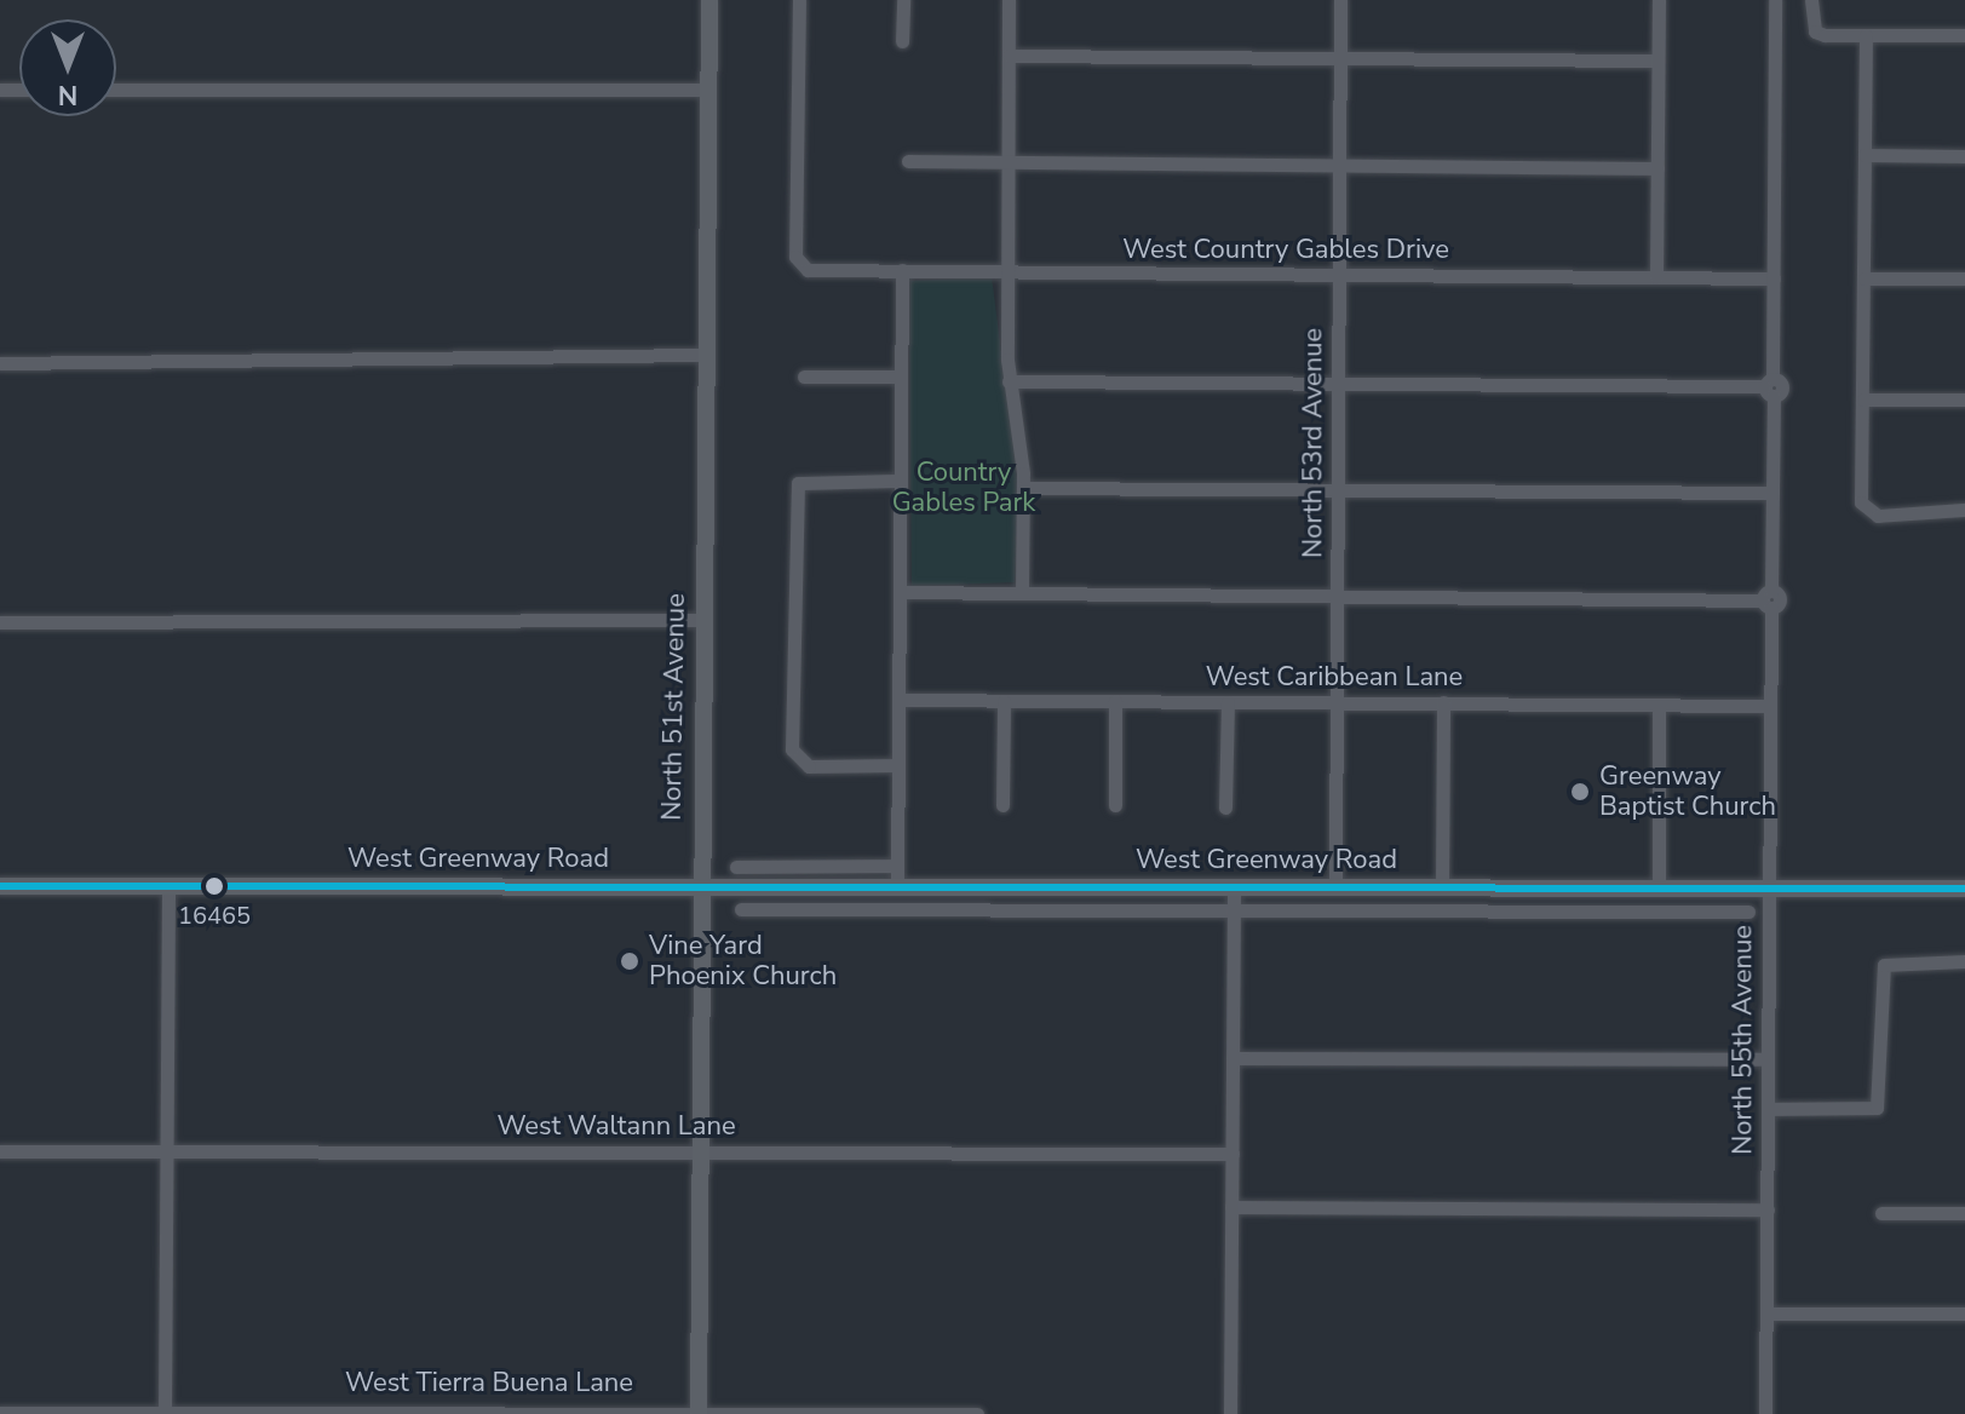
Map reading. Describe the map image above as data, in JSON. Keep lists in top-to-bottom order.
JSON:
{
  "streets": {
    "main road": ["North 51st Avenue", "West Greenway Road"],
    "street": [
      "West Country Gables Drive",
      "North 53rd Avenue",
      "West Caribbean Lane",
      "North 55th Avenue",
      "West Waltann Lane",
      "West Tierra Buena Lane"
    ]
  },
  "crossings": [
    ["West Country Gables Drive", "North 53rd Avenue"],
    ["West Country Gables Drive", "North 55th Avenue"],
    ["North 53rd Avenue", "West Caribbean Lane"],
    ["North 53rd Avenue", "West Greenway Road"],
    ["West Caribbean Lane", "North 55th Avenue"],
    ["North 51st Avenue", "West Greenway Road"],
    ["North 51st Avenue", "West Waltann Lane"],
    ["North 51st Avenue", "West Tierra Buena Lane"],
    ["West Greenway Road", "North 55th Avenue"]
  ],
  "parks": ["Country Gables Park"],
  "places": ["Greenway Baptist Church", "16465", "Vine Yard Phoenix Church"],
  "north": "bottom"
}
